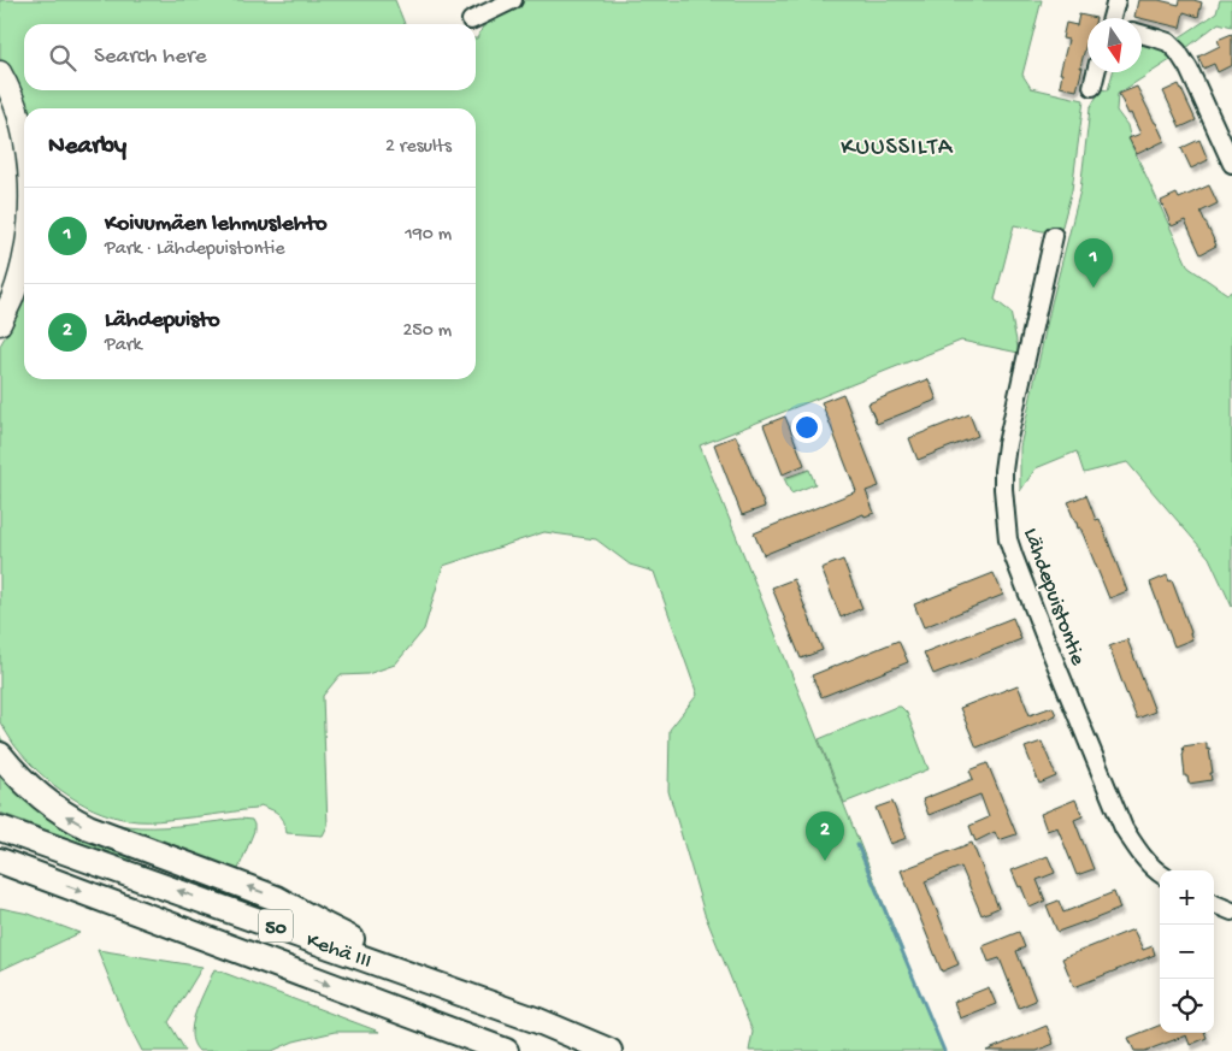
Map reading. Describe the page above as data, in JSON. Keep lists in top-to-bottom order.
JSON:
{
  "streets": {
    "highway": ["50", "Kehä III"],
    "street": ["Lähdepuistontie"]
  },
  "districts": ["KUUSSILTA"],
  "north": "bottom",
  "page": {
    "search": "Search here",
    "heading": ["Nearby", "2 results"],
    "list": [
      {
        "mark": "1",
        "name": "Koivumäen lehmuslehto",
        "note": "Park · Lähdepuistontie",
        "value": "190 m"
      },
      {
        "mark": "2",
        "name": "Lähdepuisto",
        "note": "Park",
        "value": "250 m"
      }
    ],
    "pins": ["1", "2"],
    "map_buttons": ["+", "−"]
  }
}
